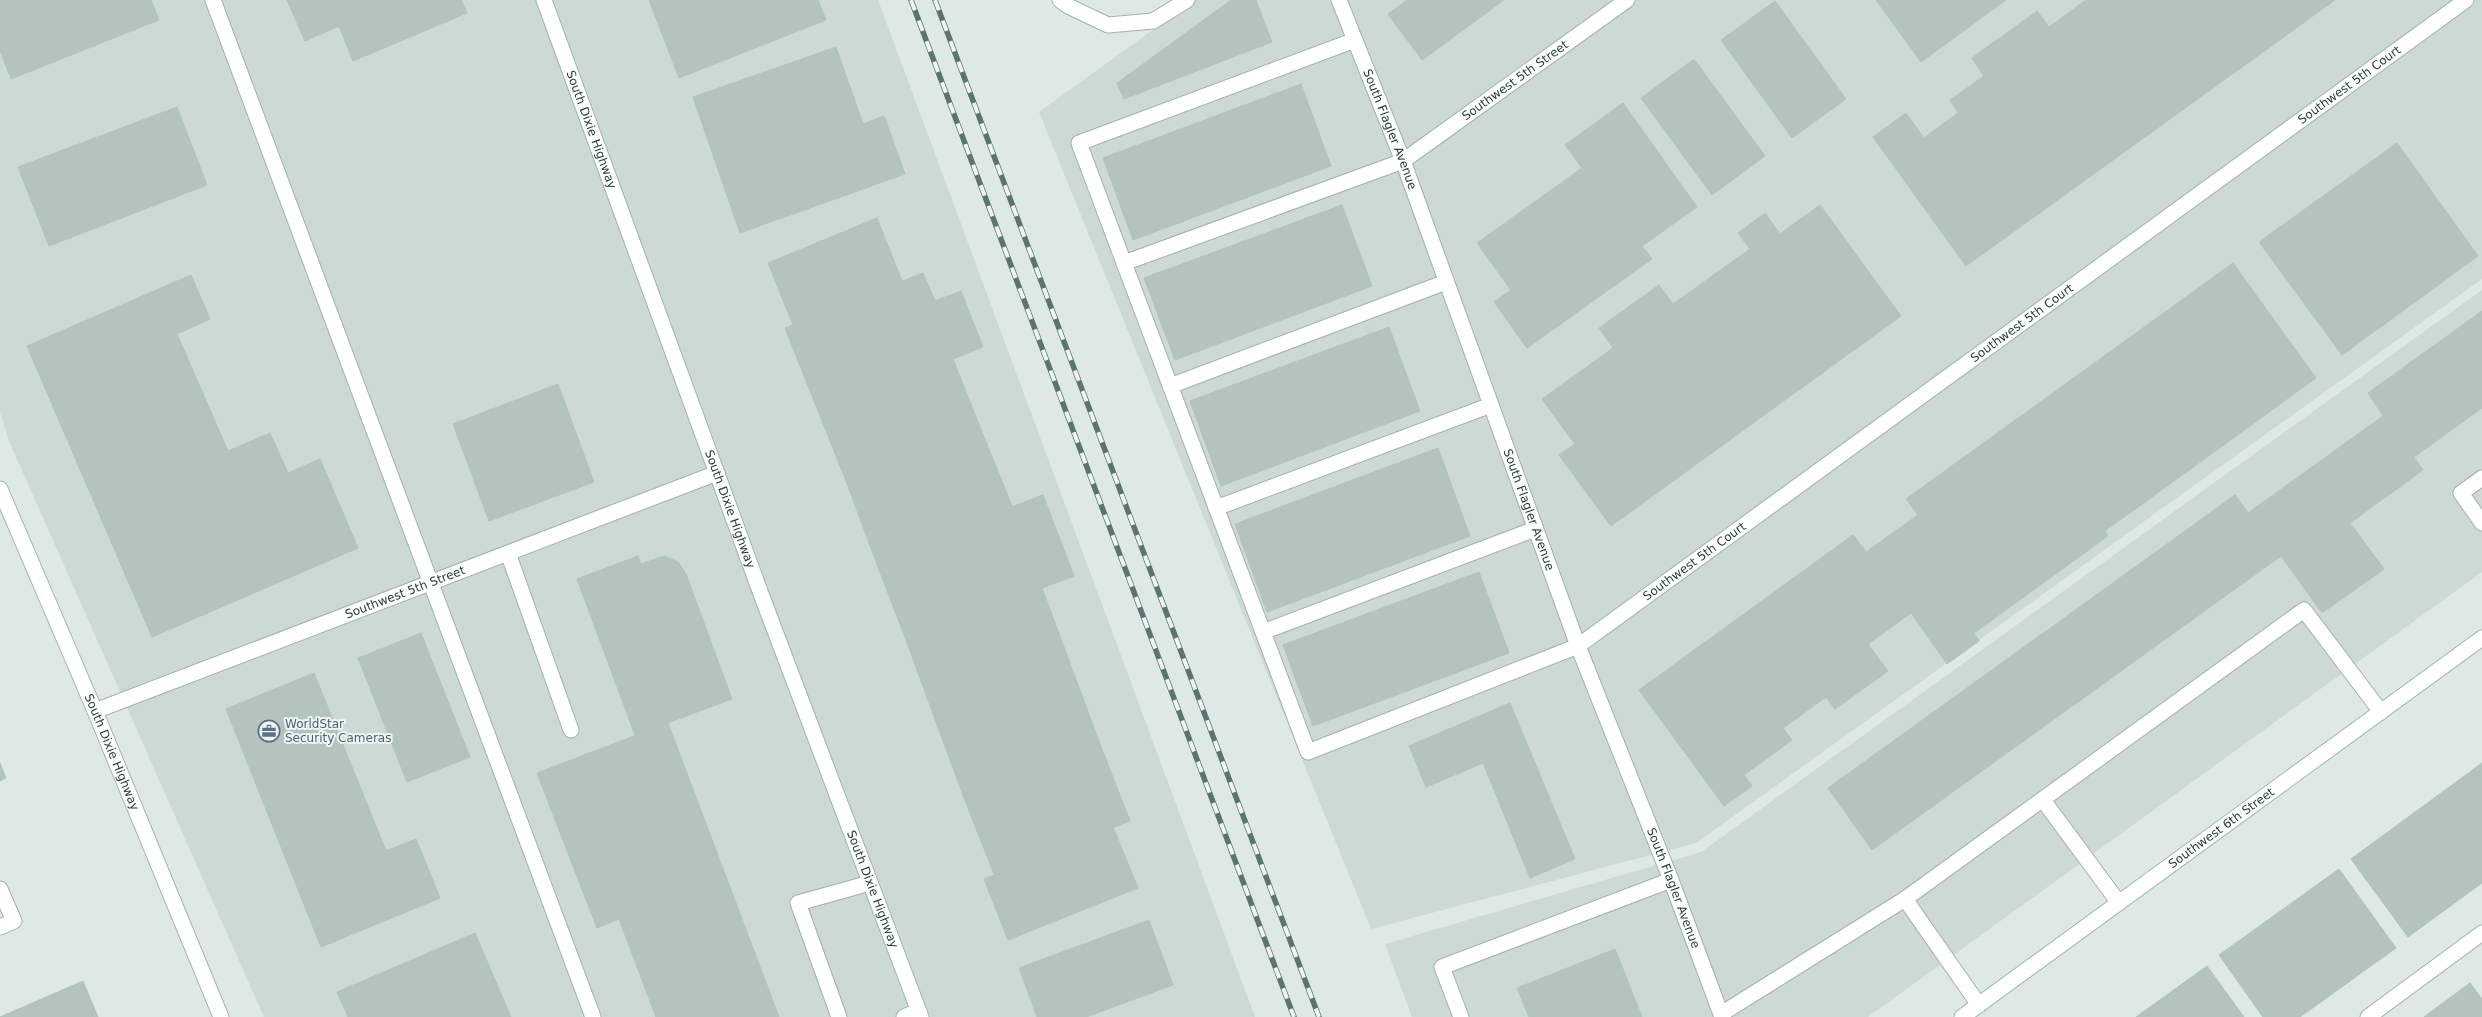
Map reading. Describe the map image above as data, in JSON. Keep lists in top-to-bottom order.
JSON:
{
  "streets": {
    "street": [
      "Southwest 5th Street",
      "Southwest 5th Court",
      "South Dixie Highway",
      "South Flagler Avenue",
      "Southwest 6th Street"
    ]
  },
  "crossings": [
    ["Southwest 5th Street", "South Dixie Highway"],
    ["Southwest 5th Street", "South Flagler Avenue"],
    ["Southwest 5th Court", "South Flagler Avenue"]
  ],
  "places": {
    "office": ["WorldStar Security Cameras"]
  }
}
